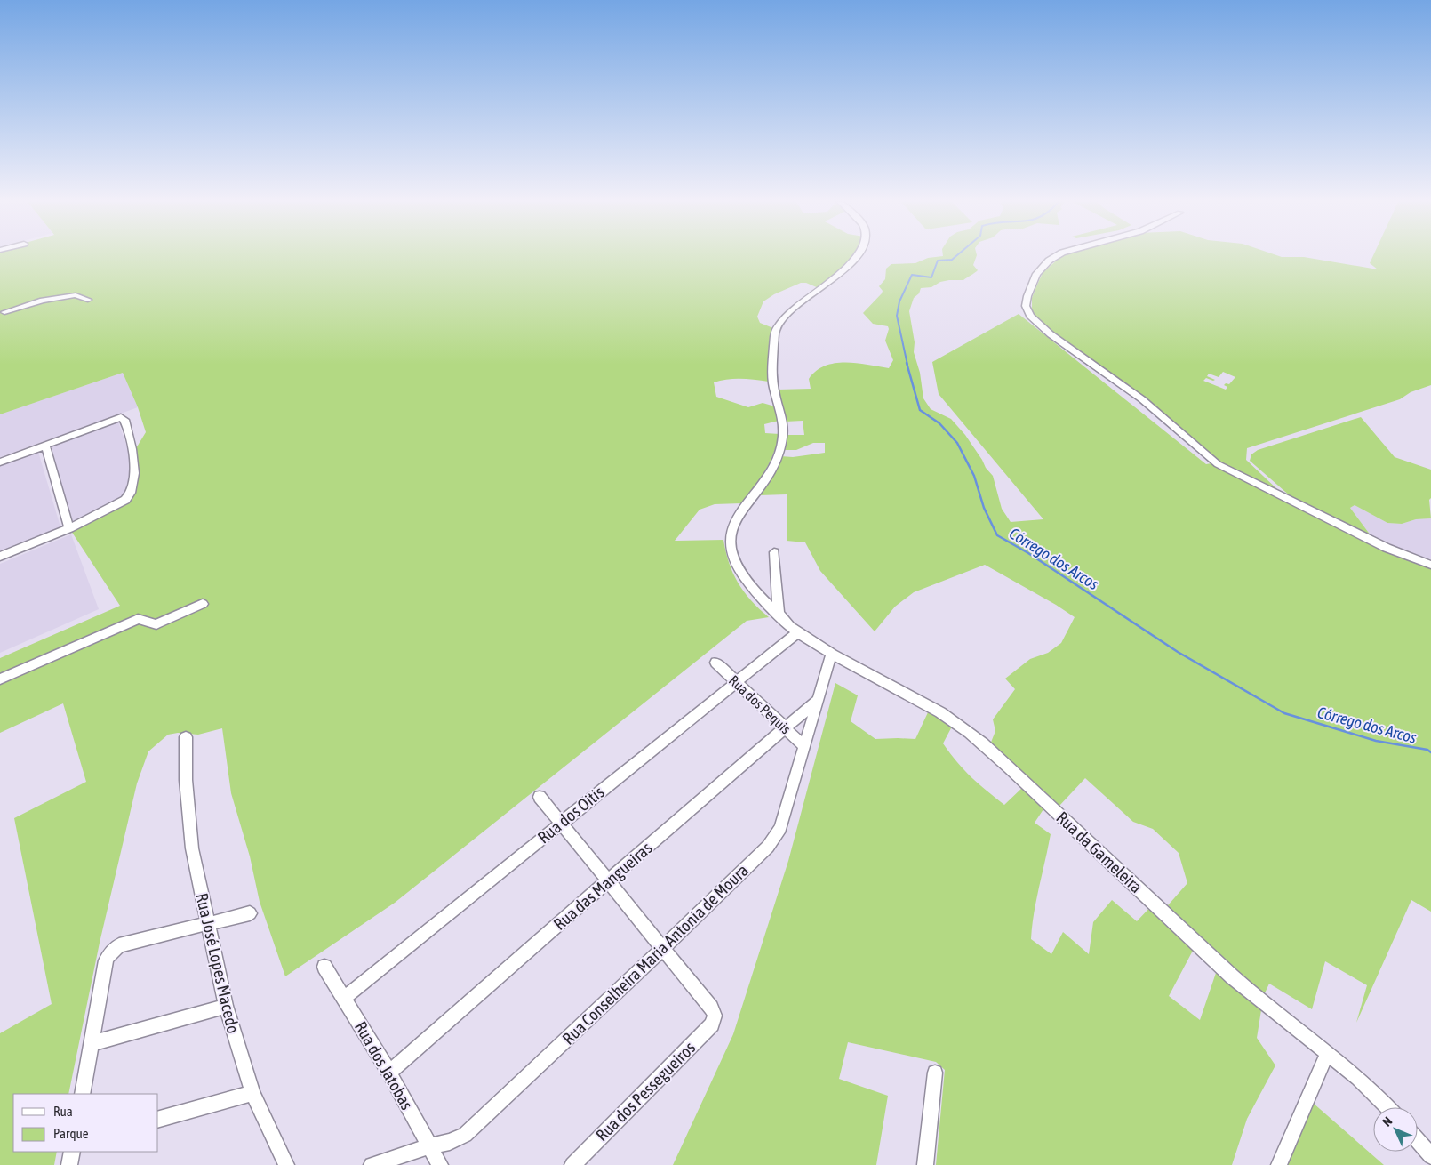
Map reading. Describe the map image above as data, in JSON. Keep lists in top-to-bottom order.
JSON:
{
  "streets": {
    "street": [
      "Rua dos Pequis",
      "Rua dos Oitis",
      "Rua da Gameleira",
      "Rua das Mangueiras",
      "Rua Conselheira Maria Antonia de Moura",
      "Rua José Lopes Macedo",
      "Rua dos Jatobas",
      "Rua dos Pessegueiros"
    ]
  },
  "crossings": [
    ["Rua dos Pequis", "Rua dos Oitis"],
    ["Rua dos Pequis", "Rua das Mangueiras"],
    ["Rua dos Pequis", "Rua Conselheira Maria Antonia de Moura"],
    ["Rua dos Oitis", "Rua da Gameleira"],
    ["Rua dos Oitis", "Rua dos Jatobas"],
    ["Rua da Gameleira", "Rua Conselheira Maria Antonia de Moura"],
    ["Rua das Mangueiras", "Rua Conselheira Maria Antonia de Moura"],
    ["Rua das Mangueiras", "Rua dos Jatobas"],
    ["Rua Conselheira Maria Antonia de Moura", "Rua dos Jatobas"],
    ["Rua Conselheira Maria Antonia de Moura", "Rua dos Pessegueiros"]
  ],
  "water": ["Córrego dos Arcos"],
  "legend": ["Rua", "Parque"],
  "north": "top left"
}
